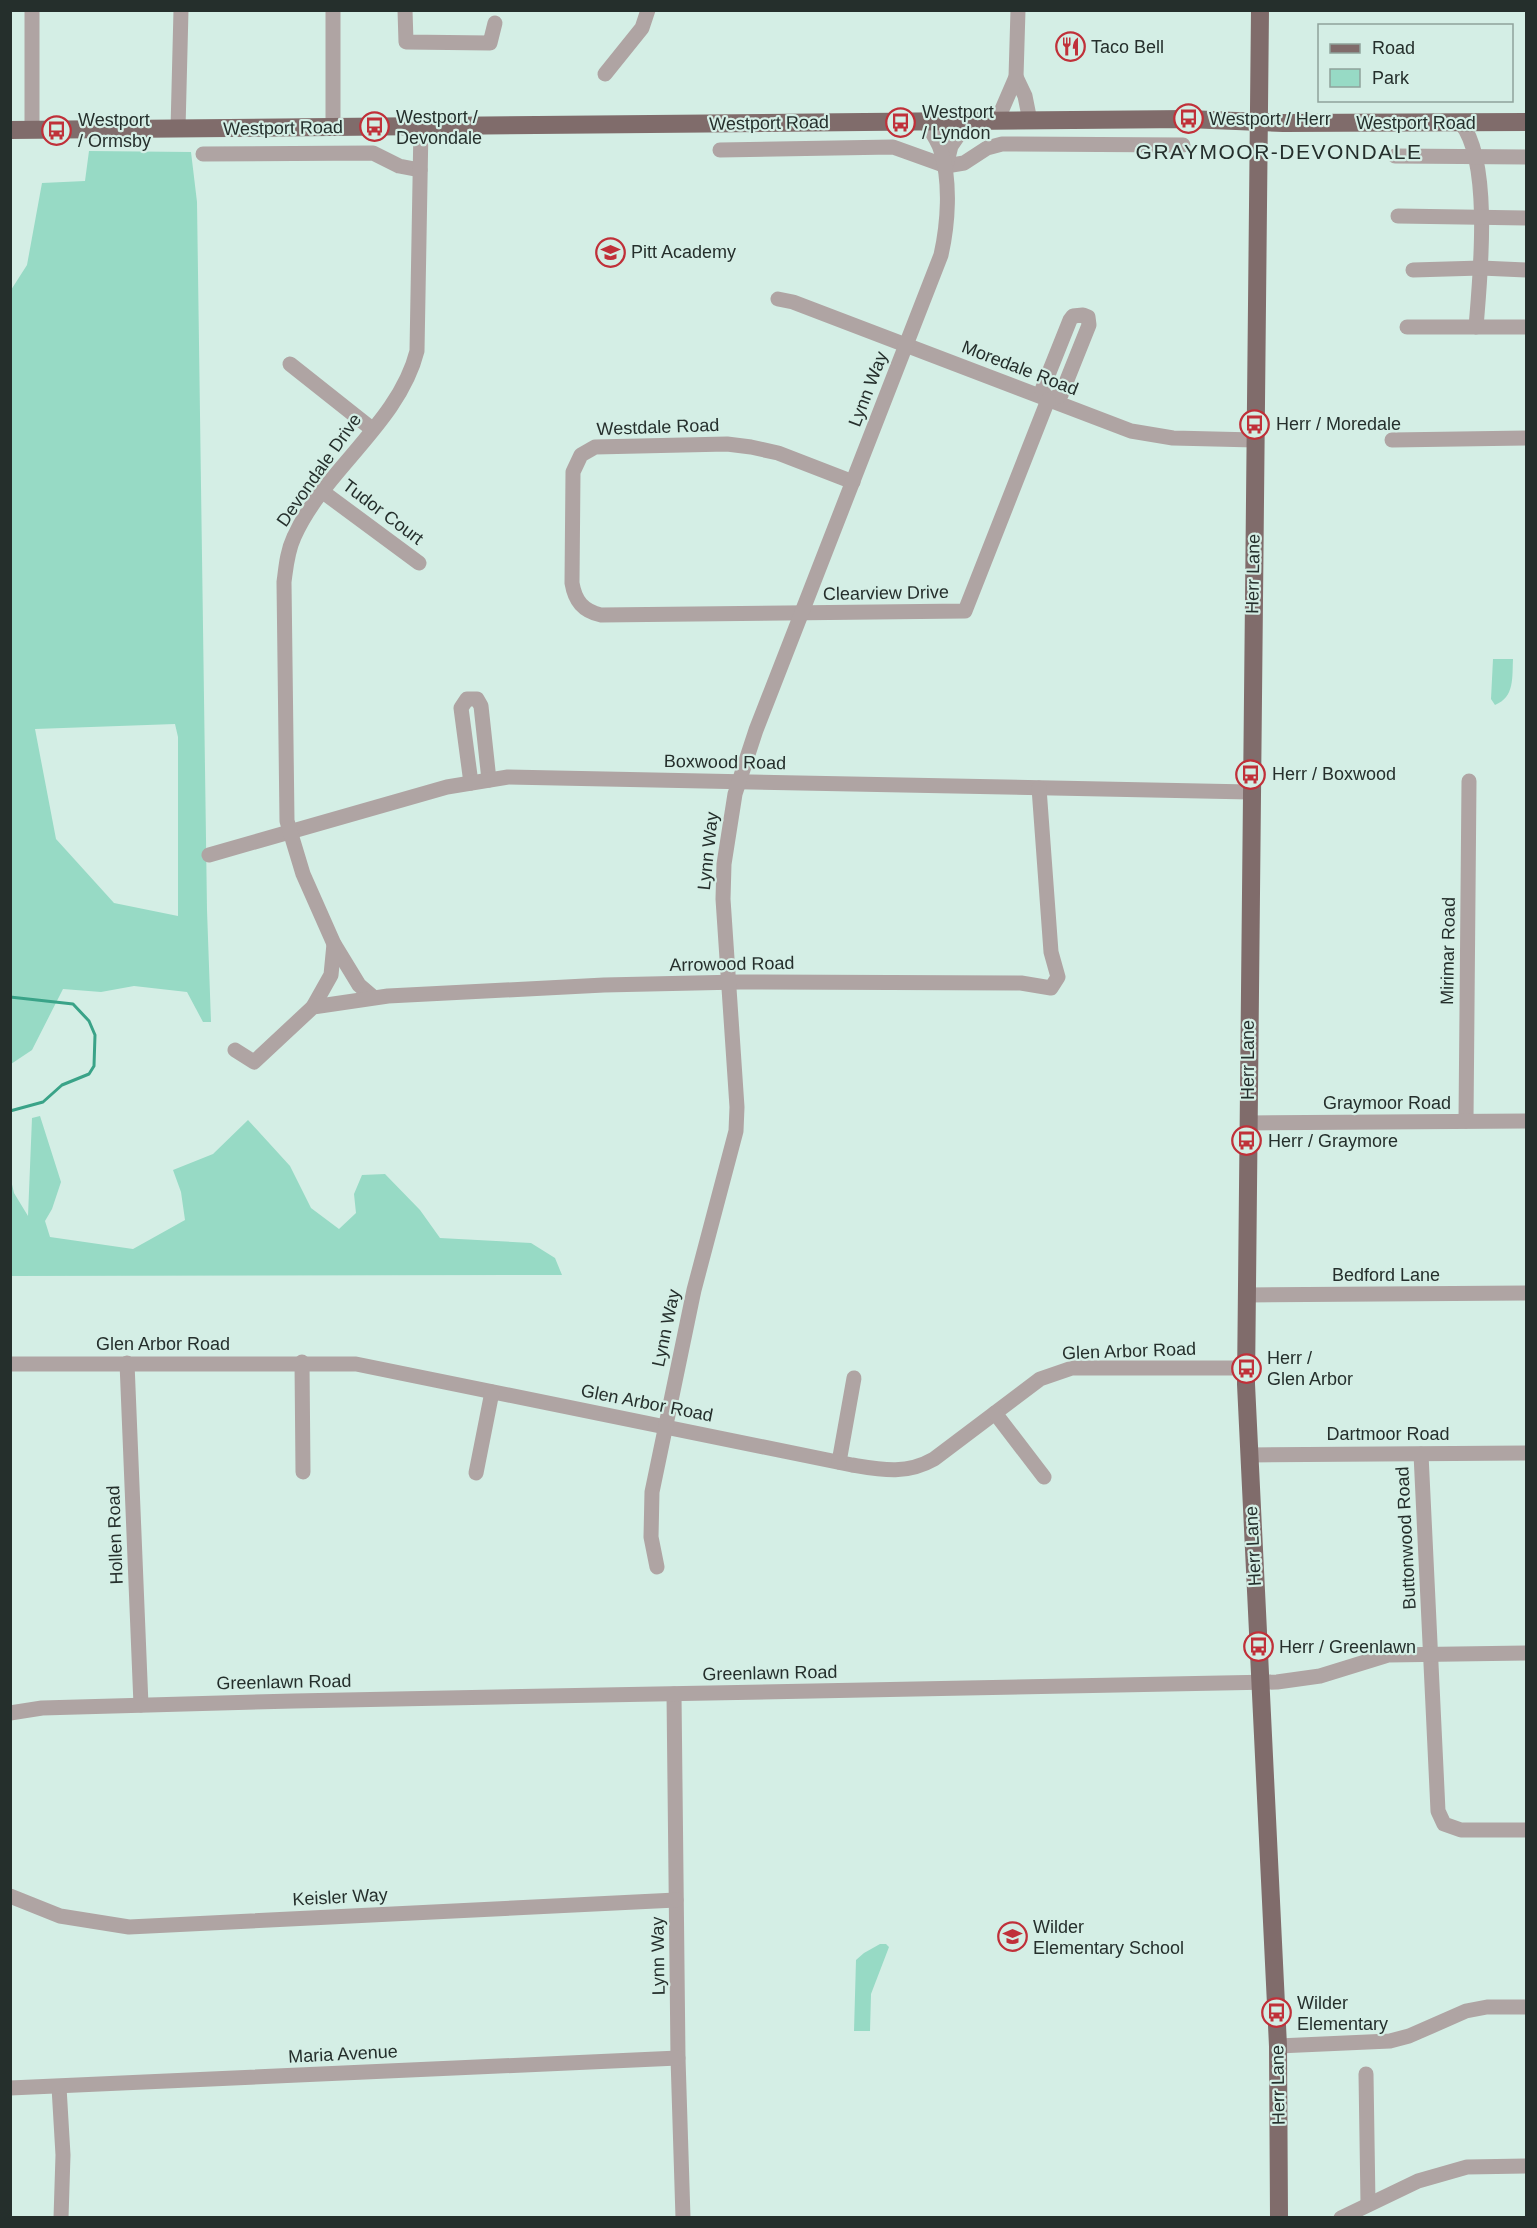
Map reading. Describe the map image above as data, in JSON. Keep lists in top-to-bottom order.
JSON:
{
  "streets": {
    "main road": ["Westport Road", "Herr Lane"],
    "street": [
      "Moredale Road",
      "Lynn Way",
      "Westdale Road",
      "Devondale Drive",
      "Tudor Court",
      "Clearview Drive",
      "Boxwood Road",
      "Mirimar Road",
      "Arrowood Road",
      "Graymoor Road",
      "Bedford Lane",
      "Glen Arbor Road",
      "Dartmoor Road",
      "Hollen Road",
      "Buttonwood Road",
      "Greenlawn Road",
      "Keisler Way",
      "Maria Avenue"
    ]
  },
  "crossings": [
    ["Westport Road", "Lynn Way"],
    ["Westport Road", "Devondale Drive"],
    ["Westport Road", "Herr Lane"],
    ["Moredale Road", "Lynn Way"],
    ["Moredale Road", "Herr Lane"],
    ["Moredale Road", "Clearview Drive"],
    ["Lynn Way", "Westdale Road"],
    ["Lynn Way", "Clearview Drive"],
    ["Lynn Way", "Boxwood Road"],
    ["Lynn Way", "Arrowood Road"],
    ["Lynn Way", "Glen Arbor Road"],
    ["Lynn Way", "Greenlawn Road"],
    ["Lynn Way", "Keisler Way"],
    ["Lynn Way", "Maria Avenue"],
    ["Westdale Road", "Clearview Drive"],
    ["Devondale Drive", "Tudor Court"],
    ["Devondale Drive", "Boxwood Road"],
    ["Devondale Drive", "Arrowood Road"],
    ["Herr Lane", "Boxwood Road"],
    ["Herr Lane", "Graymoor Road"],
    ["Herr Lane", "Bedford Lane"],
    ["Herr Lane", "Glen Arbor Road"],
    ["Herr Lane", "Dartmoor Road"],
    ["Herr Lane", "Greenlawn Road"],
    ["Boxwood Road", "Arrowood Road"],
    ["Mirimar Road", "Graymoor Road"],
    ["Glen Arbor Road", "Hollen Road"],
    ["Dartmoor Road", "Buttonwood Road"],
    ["Hollen Road", "Greenlawn Road"],
    ["Buttonwood Road", "Greenlawn Road"]
  ],
  "districts": ["GRAYMOOR-DEVONDALE"],
  "places": {
    "restaurant": ["Taco Bell"],
    "bus stop": [
      "Westport / Herr",
      "Westport / Lyndon",
      "Westport / Devondale",
      "Westport / Ormsby",
      "Herr / Moredale",
      "Herr / Boxwood",
      "Herr / Graymore",
      "Herr / Glen Arbor",
      "Herr / Greenlawn",
      "Wilder Elementary"
    ],
    "school or university": ["Pitt Academy", "Wilder Elementary School"]
  },
  "legend": ["Road", "Park"]
}
